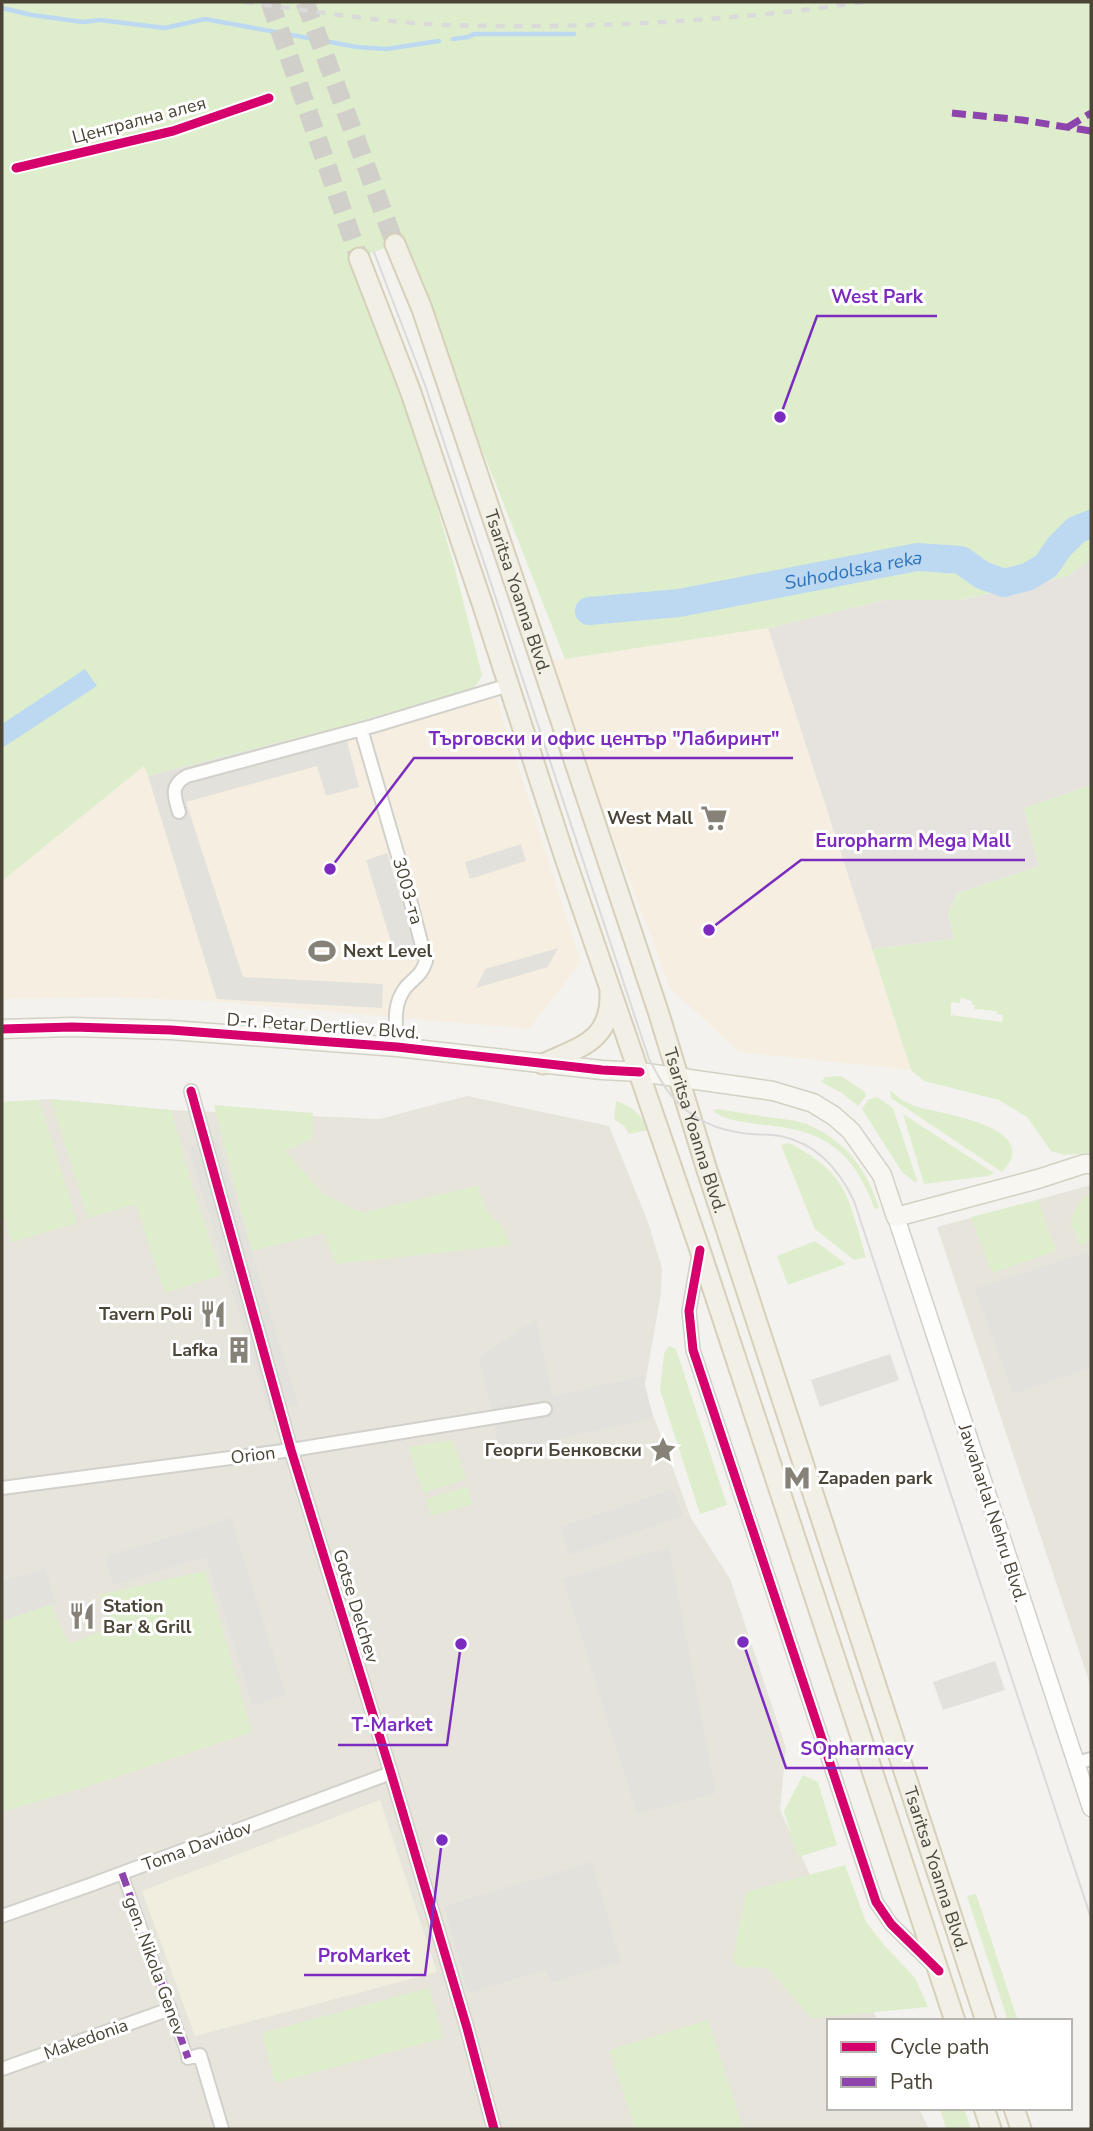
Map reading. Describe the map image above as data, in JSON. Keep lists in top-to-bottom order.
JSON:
{
  "streets": {
    "main road": ["Tsaritsa Yoanna Blvd.", "D-r. Petar Dertliev Blvd."],
    "street": [
      "3003-та",
      "Orion",
      "Jawaharlal Nehru Blvd.",
      "Gotse Delchev",
      "Toma Davidov",
      "gen. Nikola Genev",
      "Makedonia"
    ],
    "cycle path": ["Централна алея"]
  },
  "crossings": [
    ["Tsaritsa Yoanna Blvd.", "D-r. Petar Dertliev Blvd."],
    ["3003-та", "D-r. Petar Dertliev Blvd."],
    ["D-r. Petar Dertliev Blvd.", "Jawaharlal Nehru Blvd."],
    ["Orion", "Gotse Delchev"],
    ["Gotse Delchev", "Toma Davidov"],
    ["Toma Davidov", "gen. Nikola Genev"],
    ["gen. Nikola Genev", "Makedonia"]
  ],
  "water": ["Suhodolska reka"],
  "places": {
    "other": [
      "West Park",
      "Търговски и офис център \"Лабиринт\"",
      "Europharm Mega Mall",
      "SOpharmacy",
      "T-Market",
      "ProMarket"
    ],
    "supermarket": ["West Mall"],
    "sports": ["Next Level"],
    "restaurant": ["Tavern Poli", "Station Bar & Grill"],
    "building": ["Lafka"],
    "place": ["Георги Бенковски"],
    "metro station": ["Zapaden park"]
  },
  "legend": ["Cycle path", "Path"]
}
